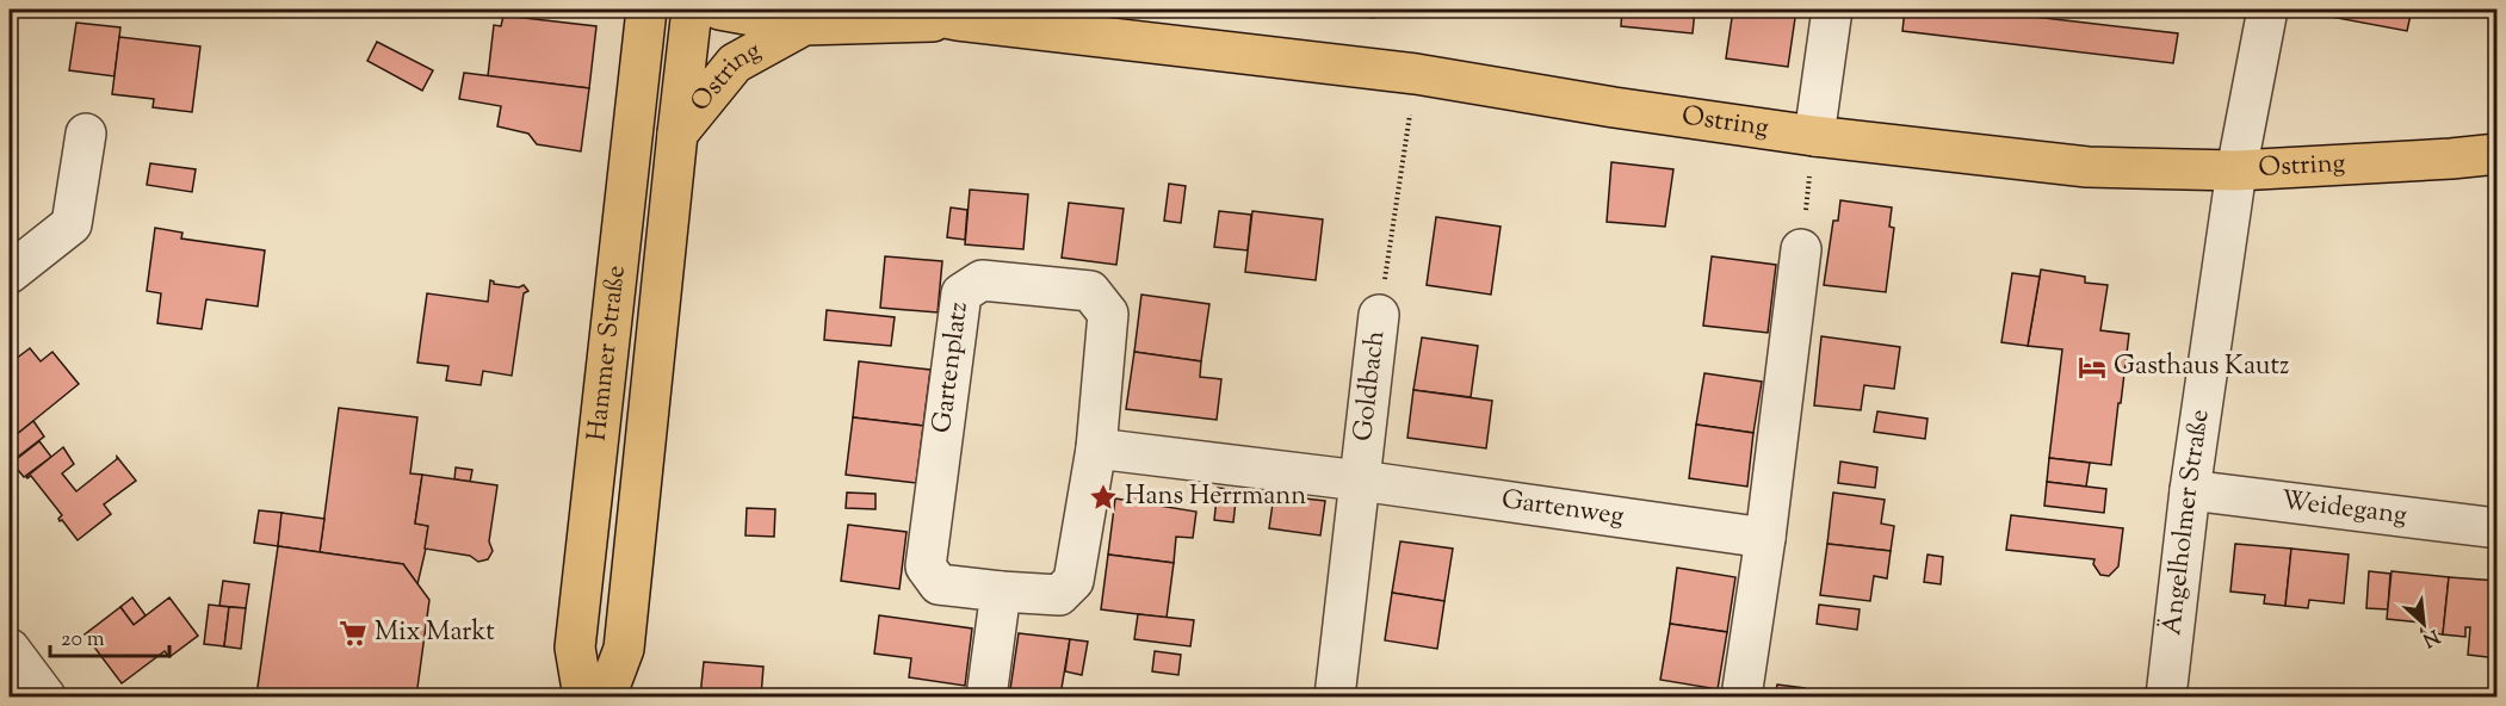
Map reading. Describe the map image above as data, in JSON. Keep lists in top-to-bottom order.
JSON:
{
  "streets": {
    "main road": ["Ostring", "Hammer Straße"],
    "street": [
      "Gartenplatz",
      "Goldbach",
      "Gartenweg",
      "Weidegang",
      "Ängelholmer Straße"
    ]
  },
  "crossings": [
    ["Ostring", "Hammer Straße"],
    ["Ostring", "Goldbach"],
    ["Ostring", "Ängelholmer Straße"],
    ["Goldbach", "Gartenweg"],
    ["Weidegang", "Ängelholmer Straße"]
  ],
  "places": {
    "hotel": ["Gasthaus Kautz"],
    "place": ["Hans Herrmann"],
    "supermarket": ["Mix Markt"]
  },
  "scale_bar": "20 m",
  "north": "bottom right"
}
